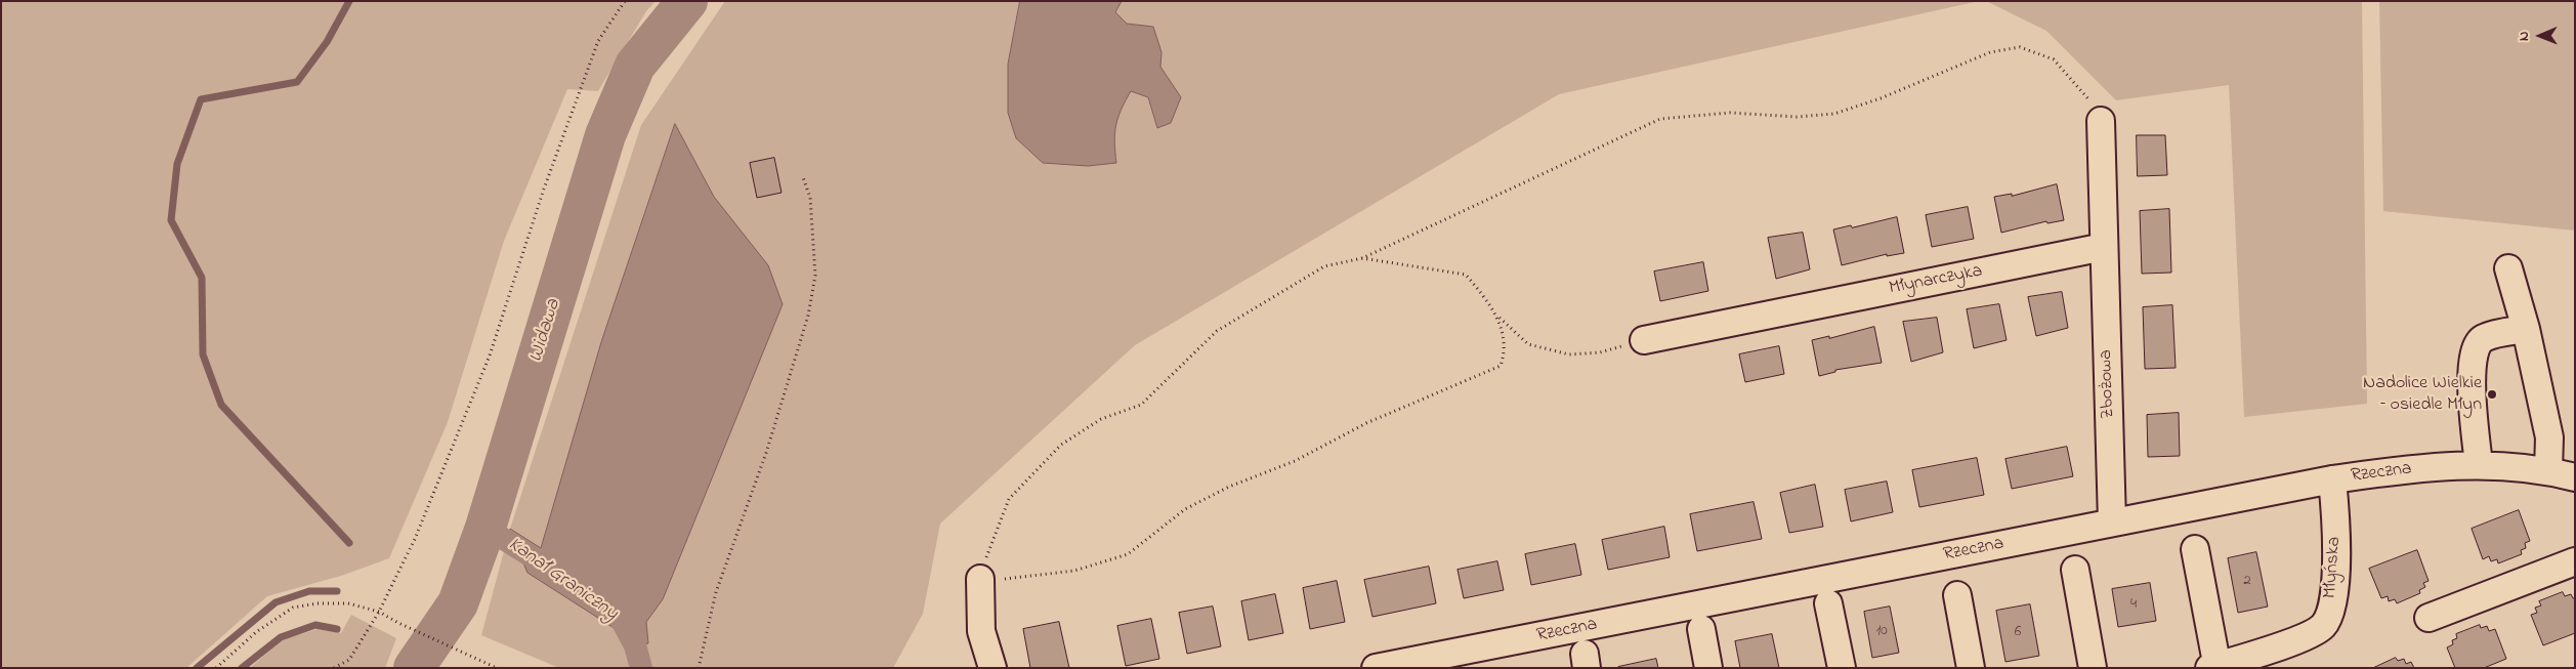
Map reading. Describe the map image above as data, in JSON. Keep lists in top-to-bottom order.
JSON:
{
  "streets": {
    "street": [
      "Młynarczyka",
      "Zbożowa",
      "Rzeczna",
      "Młyńska"
    ]
  },
  "crossings": [
    ["Młynarczyka", "Zbożowa"],
    ["Zbożowa", "Rzeczna"],
    ["Rzeczna", "Młyńska"]
  ],
  "water": ["Widawa", "Kanał Graniczny"],
  "places": ["Nadolice Wielkie – osiedle Młyn"],
  "house_numbers": [
    "2",
    "4",
    "10",
    "6"
  ],
  "north": "left"
}
